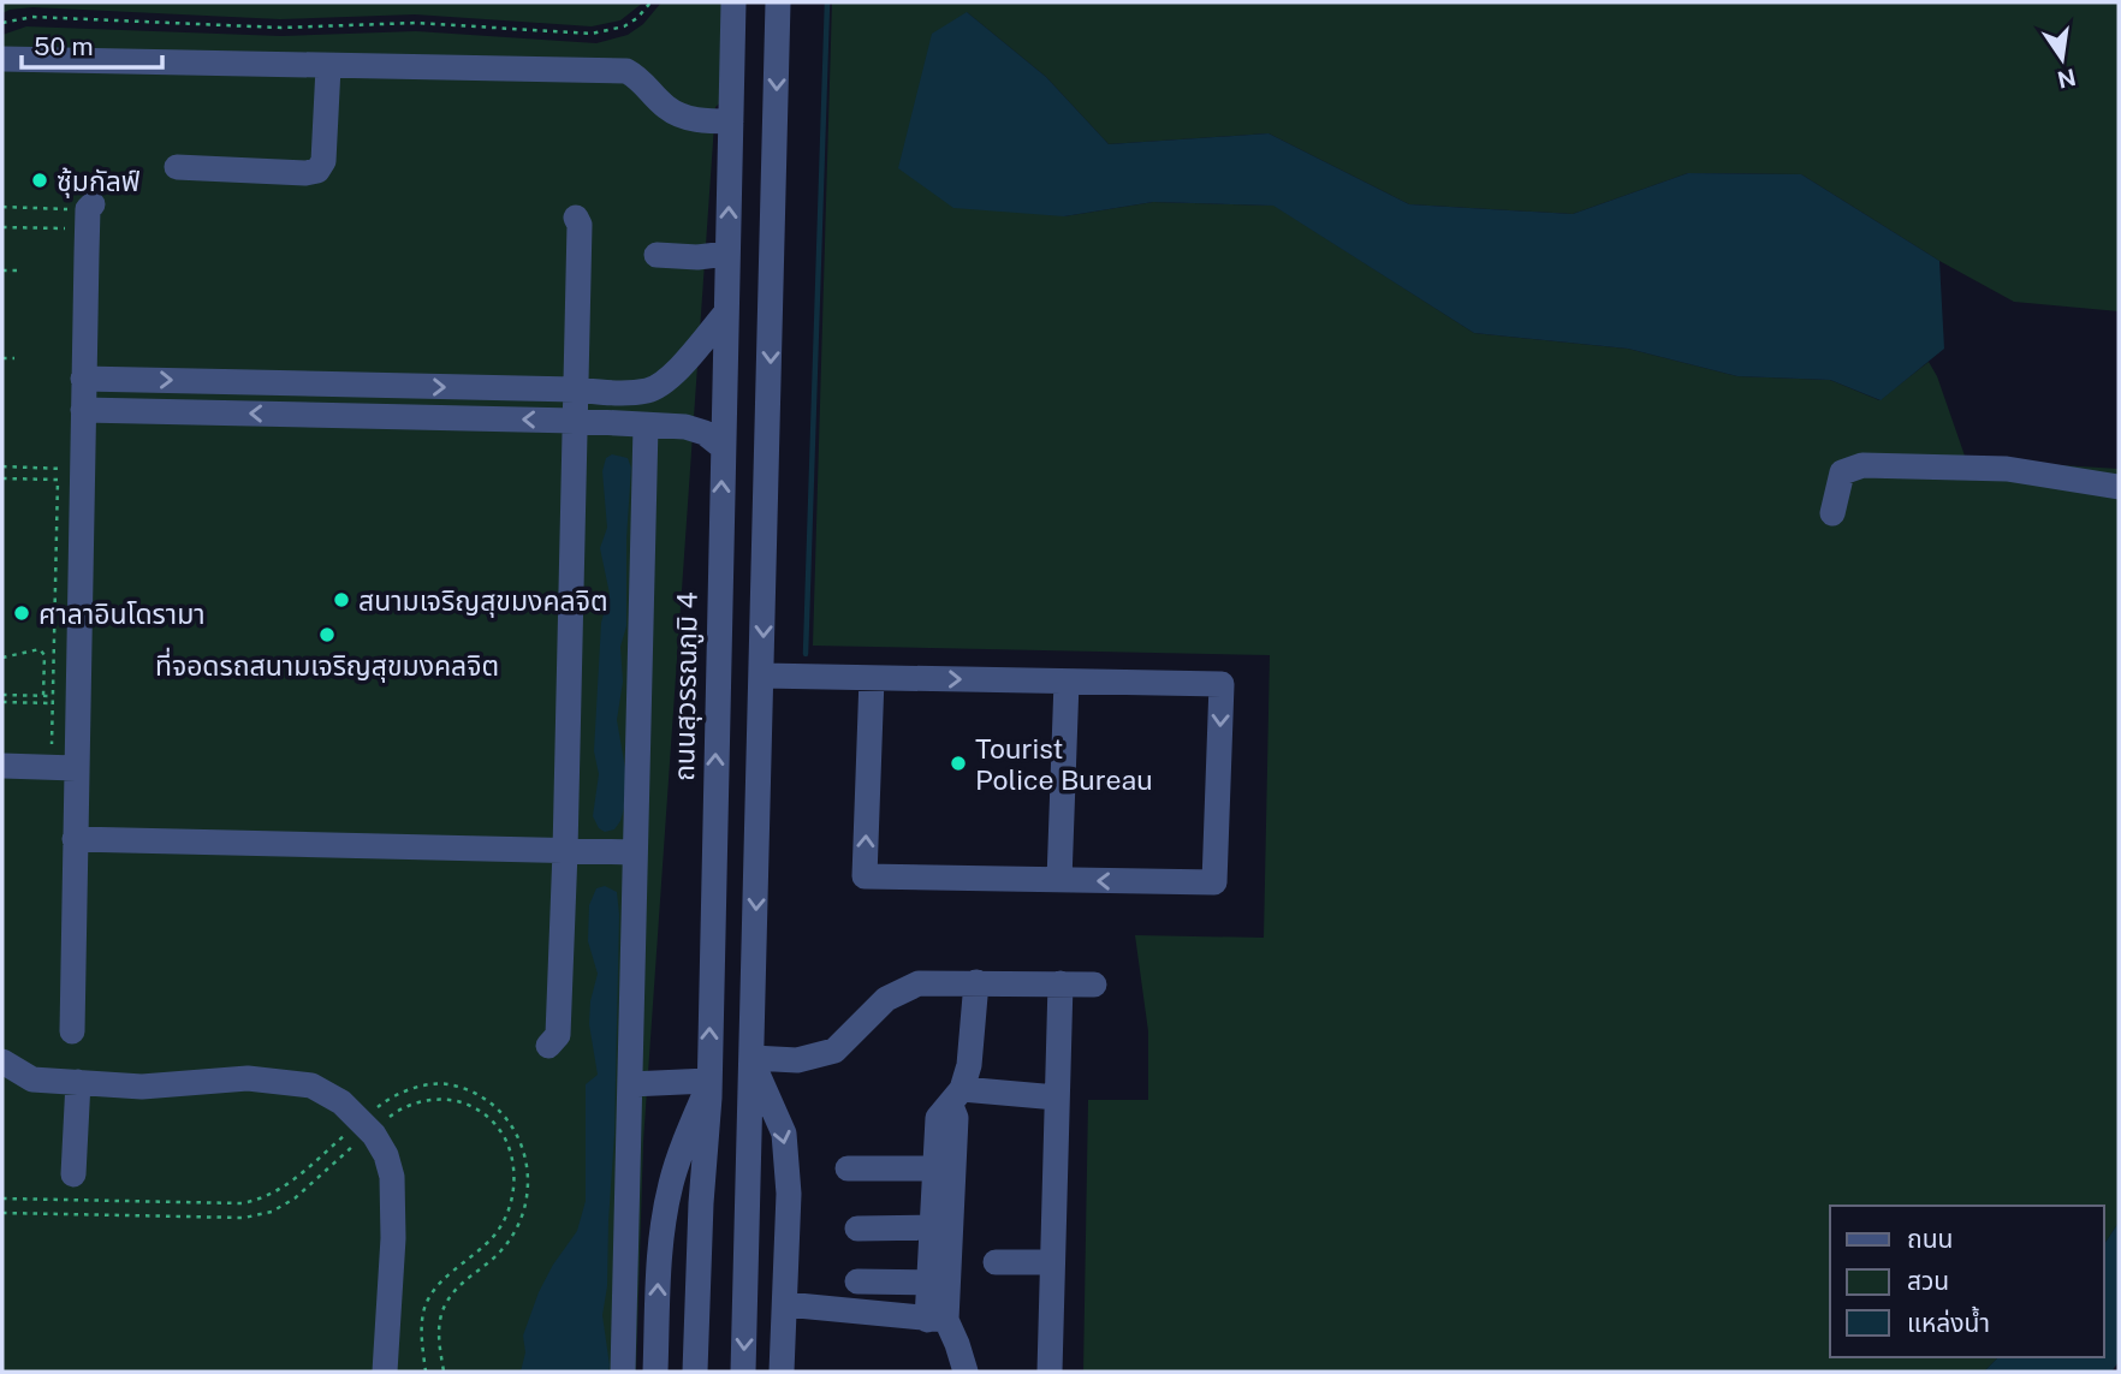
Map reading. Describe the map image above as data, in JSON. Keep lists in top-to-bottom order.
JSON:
{
  "streets": {
    "street": ["ถนนสุวรรณภูมิ 4"]
  },
  "places": [
    "ซุ้มกัลฟ์",
    "สนามเจริญสุขมงคลจิต",
    "ศาลาอินโดรามา",
    "ที่จอดรถสนามเจริญสุขมงคลจิต",
    "Tourist Police Bureau"
  ],
  "legend": ["ถนน", "สวน", "แหล่งน้ำ"],
  "scale_bar": "50 m",
  "north": "bottom"
}
